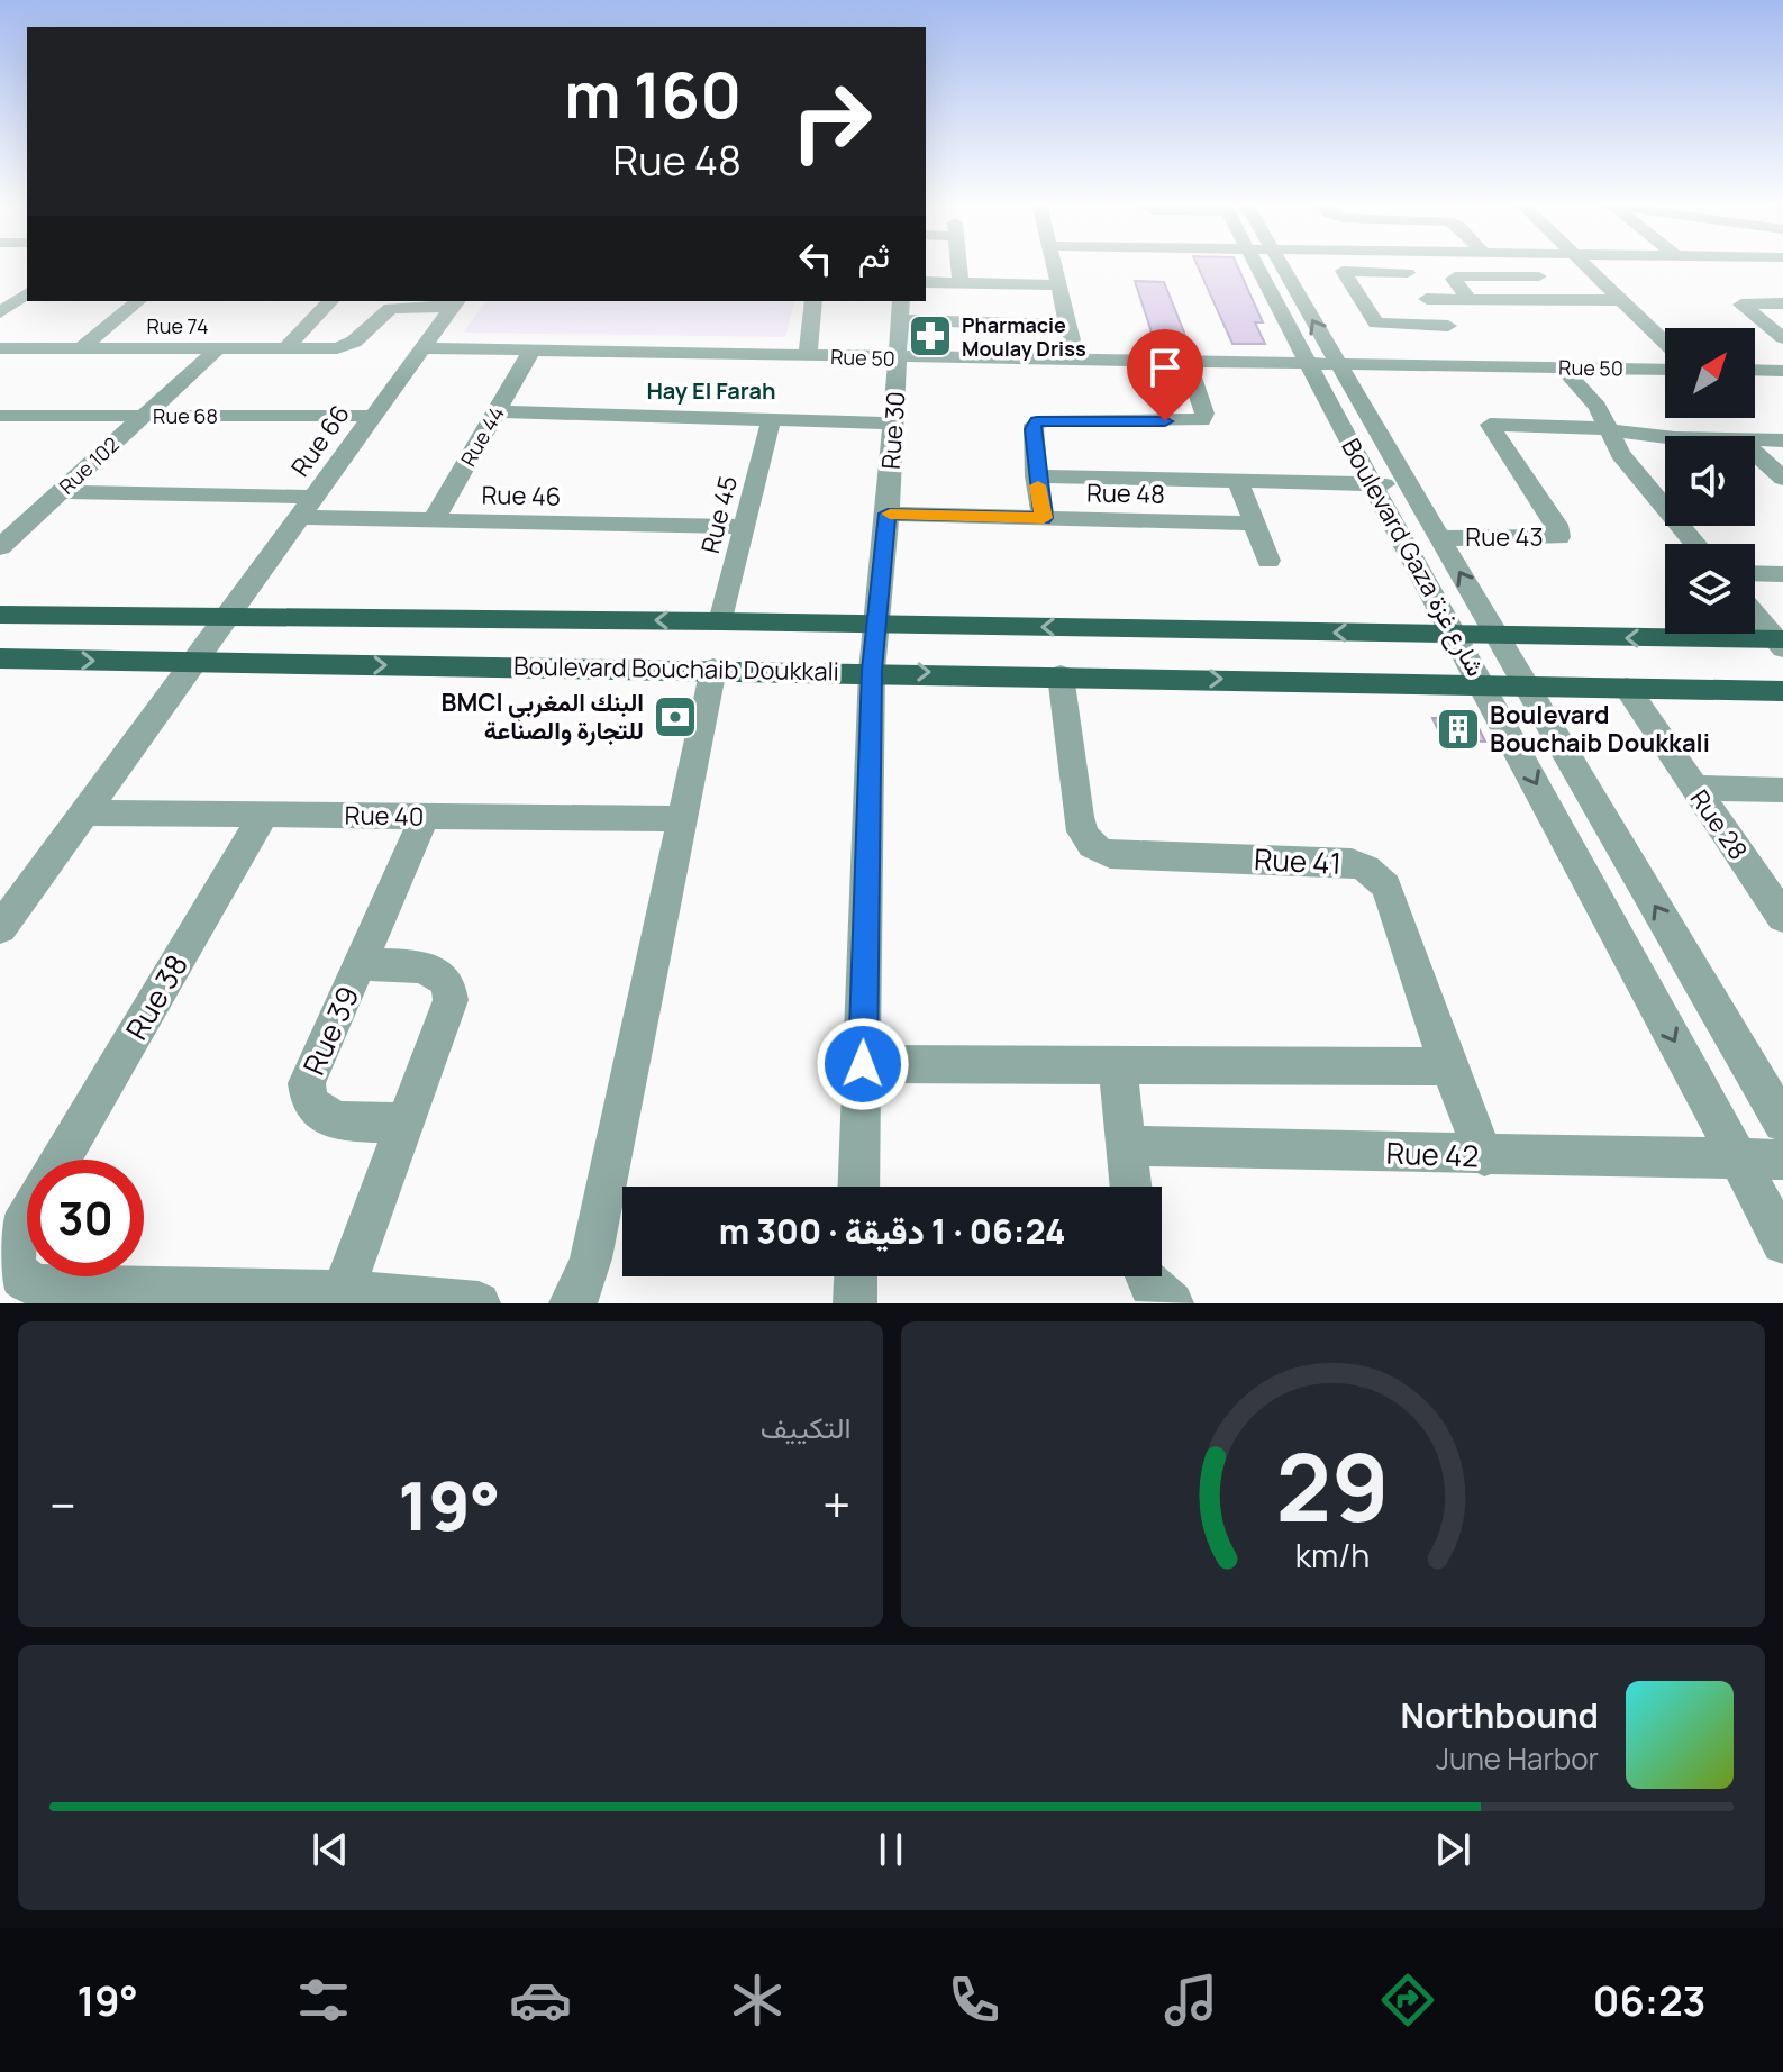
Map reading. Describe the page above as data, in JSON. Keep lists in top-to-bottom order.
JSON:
{
  "streets": {
    "main road": ["Boulevard Bouchaib Doukkali"],
    "street": [
      "Rue 74",
      "Rue 50",
      "Rue 68",
      "Rue 30",
      "Rue 44",
      "Rue 66",
      "Rue 102",
      "Rue 48",
      "Rue 46",
      "Rue 45",
      "Rue 43",
      "Boulevard Gaza شارع غزة",
      "Rue 40",
      "Rue 28",
      "Rue 41",
      "Rue 38",
      "Rue 39",
      "Rue 42"
    ]
  },
  "crossings": [
    ["Rue 74", "Rue 66"],
    ["Rue 74", "Rue 102"],
    ["Rue 50", "Rue 30"],
    ["Rue 50", "Rue 44"],
    ["Rue 50", "Rue 66"],
    ["Rue 50", "Boulevard Gaza شارع غزة"],
    ["Rue 68", "Rue 66"],
    ["Rue 68", "Rue 102"],
    ["Rue 30", "Rue 48"],
    ["Rue 30", "Boulevard Bouchaib Doukkali"],
    ["Rue 44", "Rue 46"],
    ["Rue 66", "Rue 46"],
    ["Rue 66", "Boulevard Bouchaib Doukkali"],
    ["Rue 66", "Rue 40"],
    ["Rue 48", "Boulevard Gaza شارع غزة"],
    ["Rue 46", "Rue 45"],
    ["Rue 45", "Boulevard Bouchaib Doukkali"],
    ["Rue 43", "Boulevard Gaza شارع غزة"],
    ["Boulevard Gaza شارع غزة", "Boulevard Bouchaib Doukkali"],
    ["Boulevard Gaza شارع غزة", "Rue 42"],
    ["Boulevard Bouchaib Doukkali", "Rue 28"],
    ["Boulevard Bouchaib Doukkali", "Rue 41"],
    ["Rue 40", "Rue 38"],
    ["Rue 40", "Rue 39"],
    ["Rue 41", "Rue 42"],
    ["Rue 38", "Rue 39"]
  ],
  "districts": ["Hay El Farah"],
  "places": {
    "pharmacy": ["Pharmacie Moulay Driss"],
    "bank": ["BMCI البنك المغربي للتجارة والصناعة"],
    "building": ["Boulevard Bouchaib Doukkali"]
  },
  "north": "top right",
  "page": {
    "turn": ["160 m", "Rue 48"],
    "then": "ثم",
    "limit": "30",
    "trip": "06:24 · 1 دقيقة · 300 m",
    "tile": "التكييف",
    "heat": ["−", "19°", "+"],
    "song": ["Northbound", "June Harbor"],
    "tabs": ["06:23", "19°"],
    "gauge": ["29", "km/h"]
  }
}
